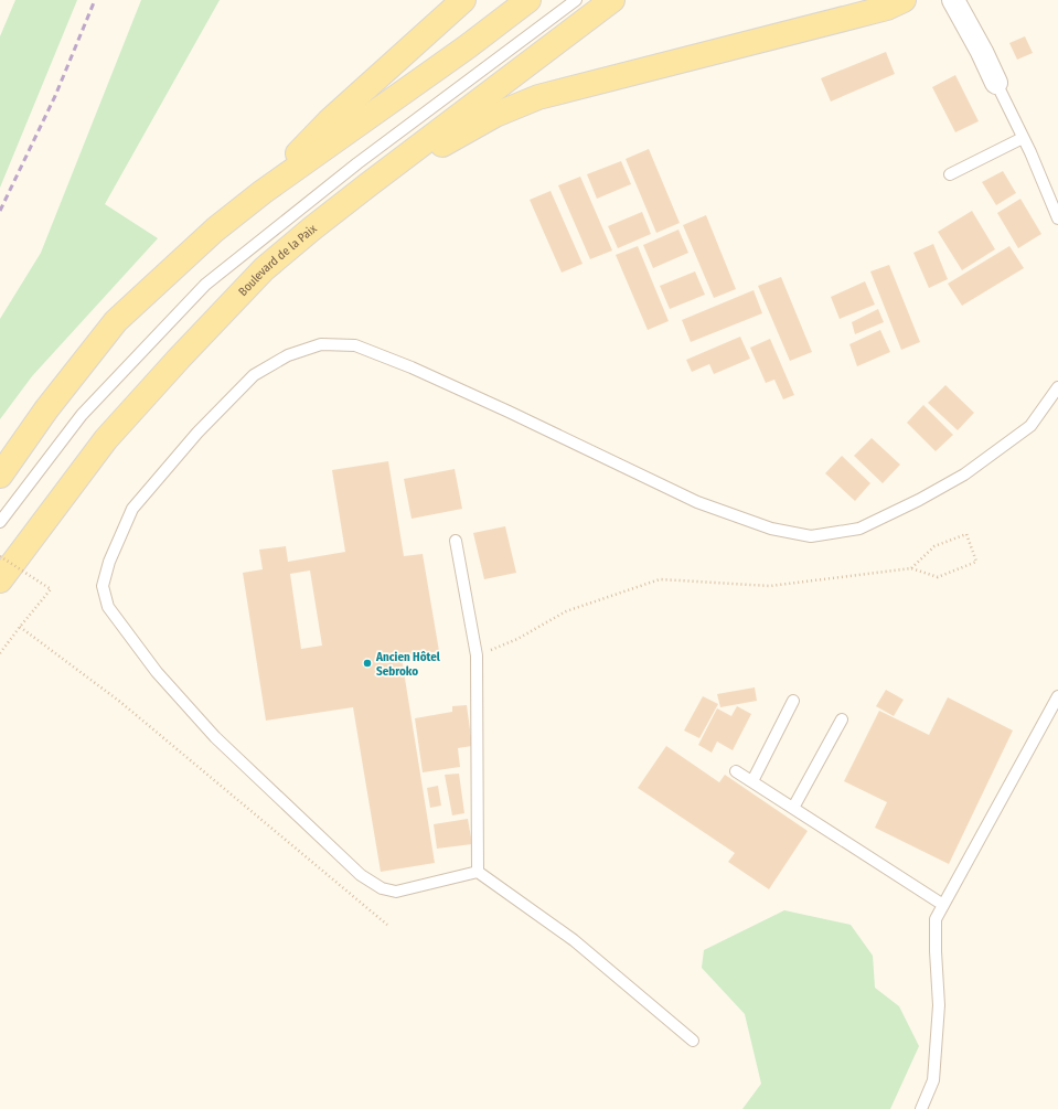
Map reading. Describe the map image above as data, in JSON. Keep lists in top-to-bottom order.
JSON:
{
  "streets": {
    "main road": ["Boulevard de la Paix"]
  },
  "places": ["Ancien Hôtel Sebroko"]
}
